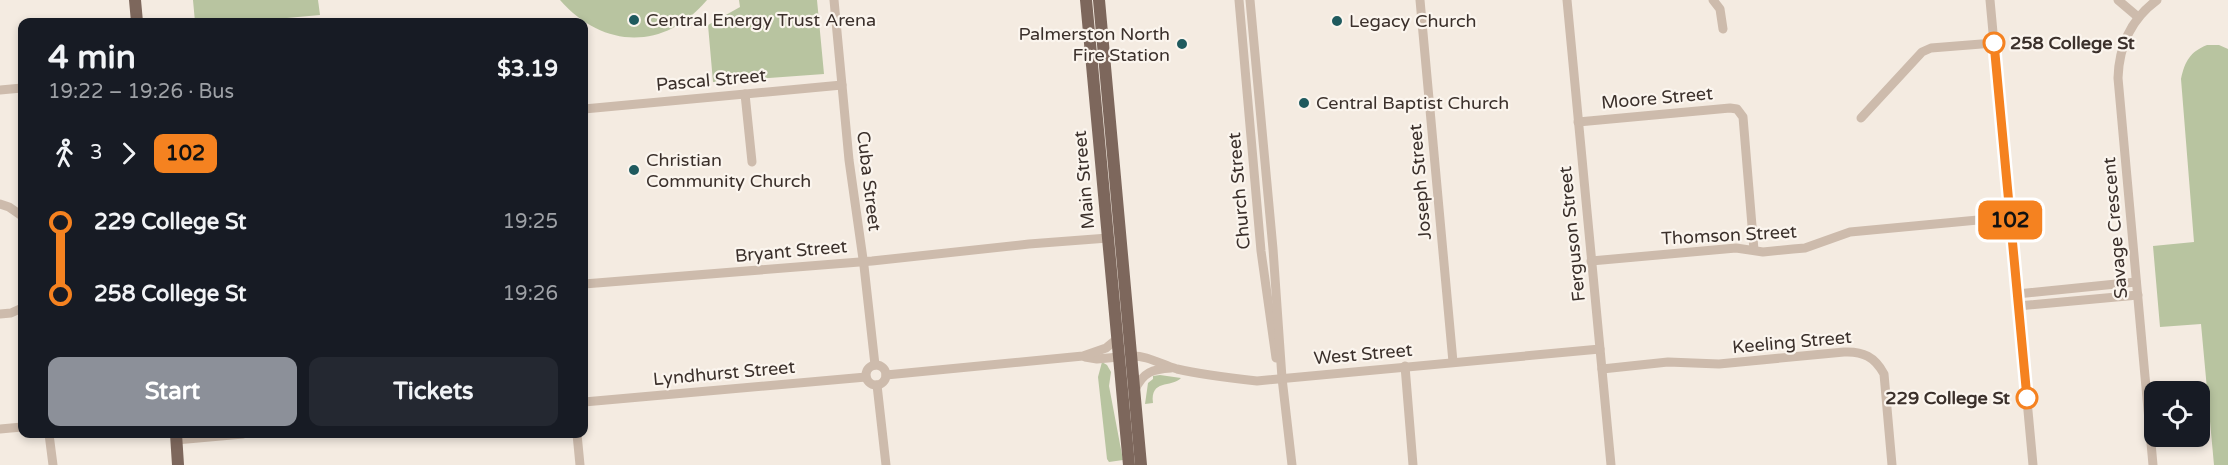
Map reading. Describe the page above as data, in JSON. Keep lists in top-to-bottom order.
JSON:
{
  "streets": {
    "main road": ["Main Street"],
    "street": [
      "Pascal Street",
      "Moore Street",
      "Cuba Street",
      "Joseph Street",
      "Church Street",
      "Savage Crescent",
      "Ferguson Street",
      "Thomson Street",
      "Bryant Street",
      "Keeling Street",
      "West Street",
      "Lyndhurst Street"
    ]
  },
  "crossings": [
    ["Pascal Street", "Cuba Street"],
    ["Moore Street", "Ferguson Street"],
    ["Moore Street", "Thomson Street"],
    ["Main Street", "Bryant Street"],
    ["Main Street", "West Street"],
    ["Cuba Street", "Bryant Street"],
    ["Cuba Street", "Lyndhurst Street"],
    ["Joseph Street", "West Street"],
    ["Church Street", "West Street"],
    ["Ferguson Street", "Thomson Street"],
    ["Ferguson Street", "Keeling Street"],
    ["Ferguson Street", "West Street"]
  ],
  "places": [
    "Central Energy Trust Arena",
    "Legacy Church",
    "258 College St",
    "Palmerston North Fire Station",
    "Central Baptist Church",
    "Christian Community Church",
    "229 College St"
  ],
  "lines": ["bus line 102"],
  "page": {
    "on_map": "102",
    "heading": ["4 min", "19:22 – 19:26 · Bus", "$3.19"],
    "legs": ["3", "102"],
    "list": [
      {
        "name": "229 College St",
        "value": "19:25"
      },
      {
        "name": "258 College St",
        "value": "19:26"
      }
    ],
    "buttons": ["Start", "Tickets"]
  }
}
